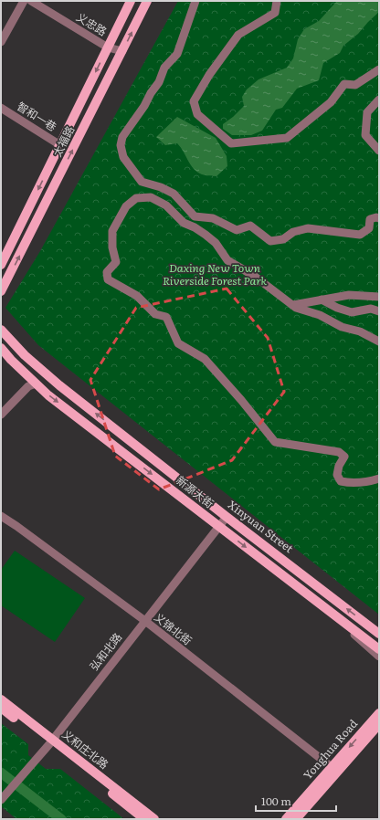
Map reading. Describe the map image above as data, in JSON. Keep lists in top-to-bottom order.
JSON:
{
  "streets": {
    "main road": [
      "太福路",
      "新源大街",
      "Xinyuan Street",
      "义和庄北路",
      "Yonghua Road"
    ],
    "street": [
      "义忠路",
      "智和一巷",
      "义锦北街",
      "弘和北路"
    ]
  },
  "crossings": [
    ["义忠路", "太福路"],
    ["智和一巷", "太福路"],
    ["新源大街", "弘和北路"],
    ["Xinyuan Street", "弘和北路"],
    ["义锦北街", "弘和北路"],
    ["弘和北路", "义和庄北路"]
  ],
  "one_way": ["新源大街", "Xinyuan Street"],
  "parks": ["Daxing New Town Riverside Forest Park"],
  "scale_bar": "100 m"
}
